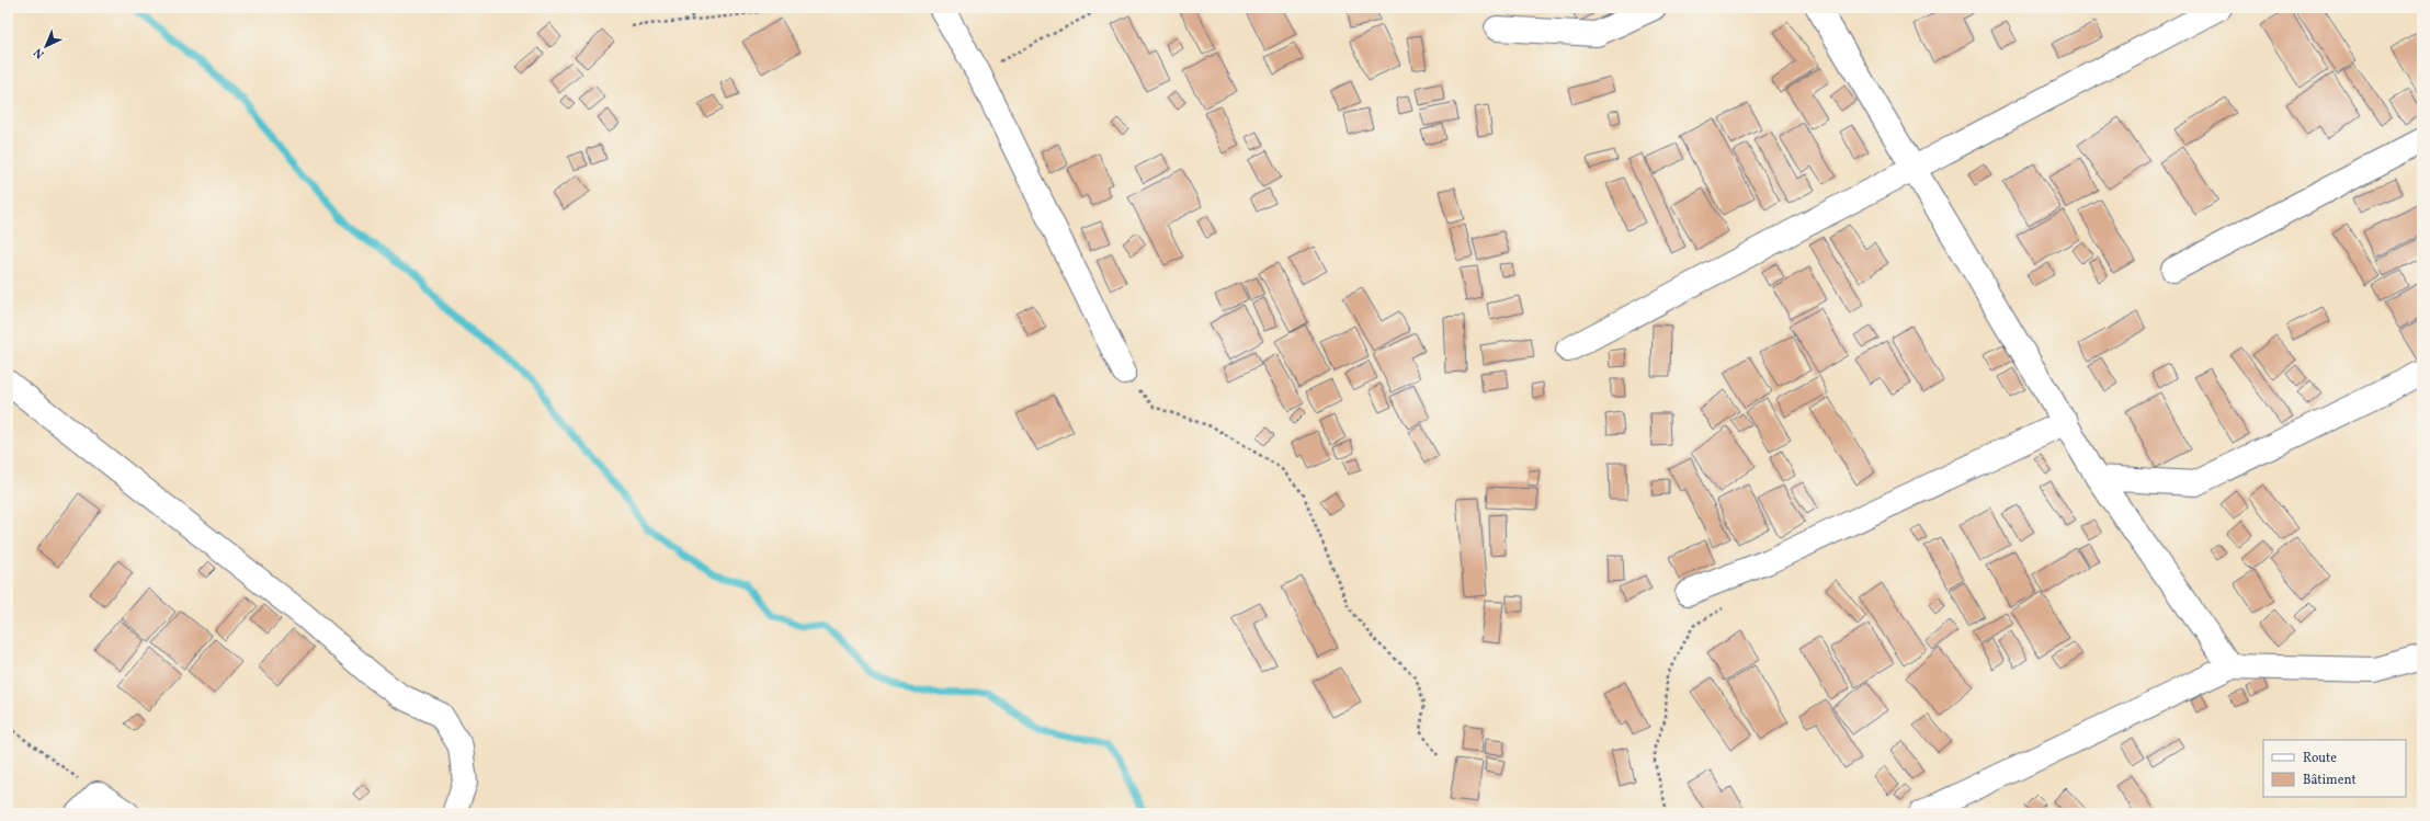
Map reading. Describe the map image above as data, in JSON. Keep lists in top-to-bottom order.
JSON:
{
  "legend": ["Route", "Bâtiment"],
  "north": "bottom left"
}
